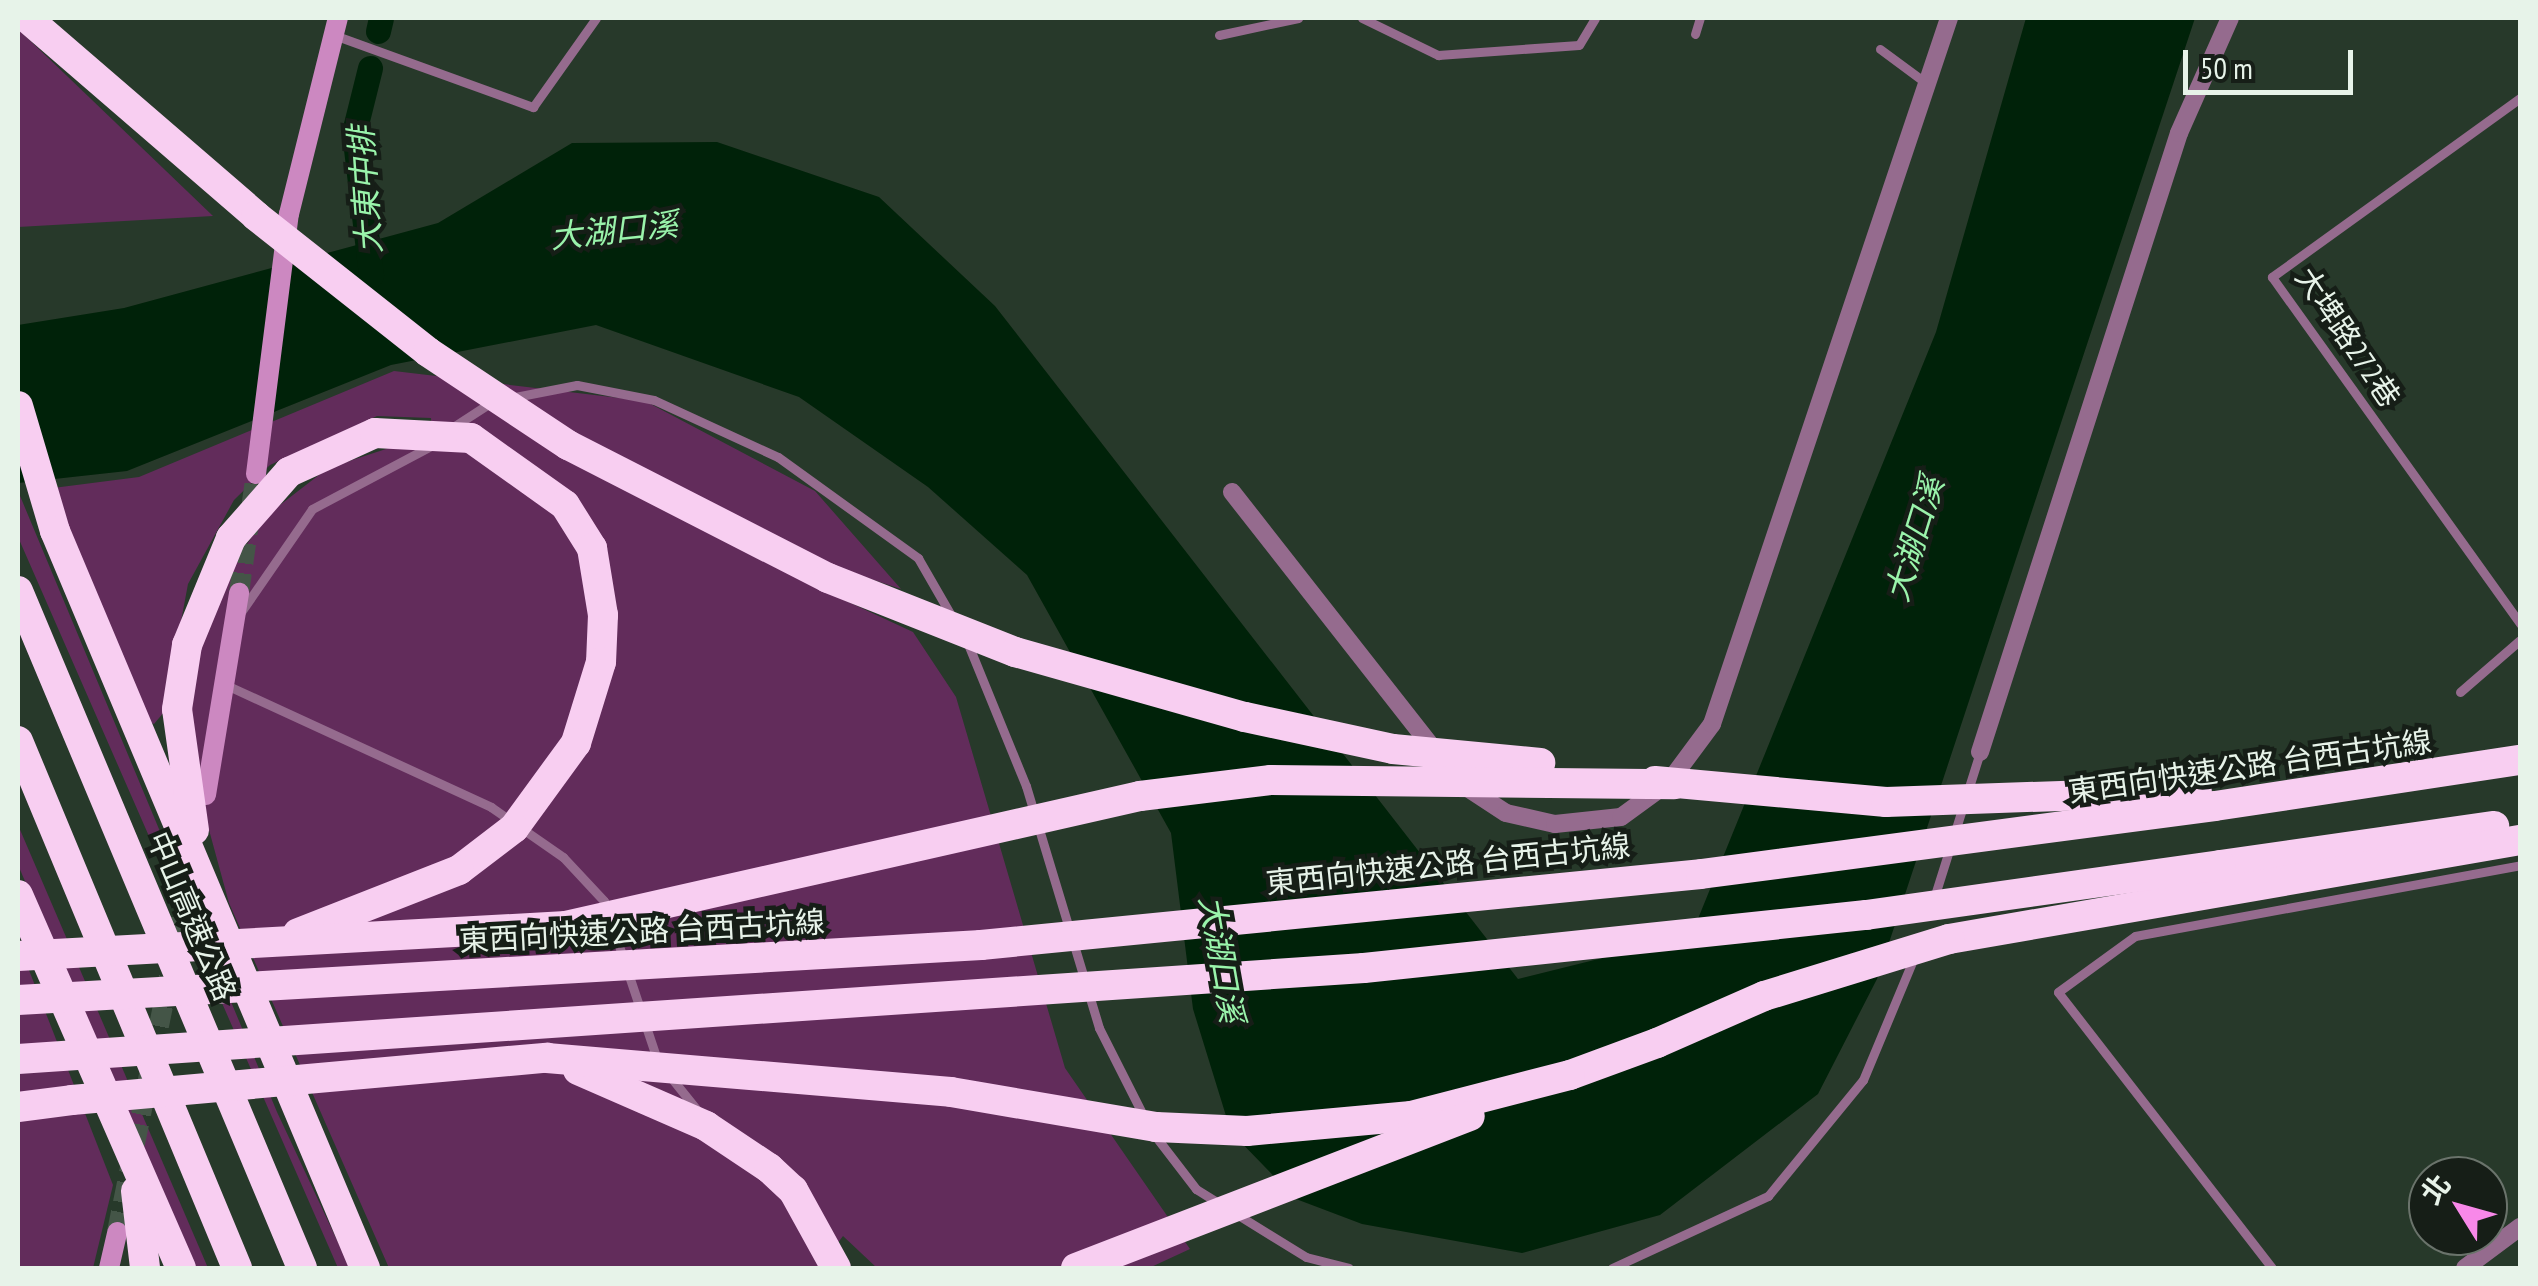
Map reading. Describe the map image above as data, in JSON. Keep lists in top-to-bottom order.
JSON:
{
  "streets": {
    "highway": ["東西向快速公路 台西古坑線", "中山高速公路"],
    "lane": ["大埤路272巷"]
  },
  "water": ["大東中排", "大湖口溪"],
  "scale_bar": "50 m",
  "north": "top left"
}
